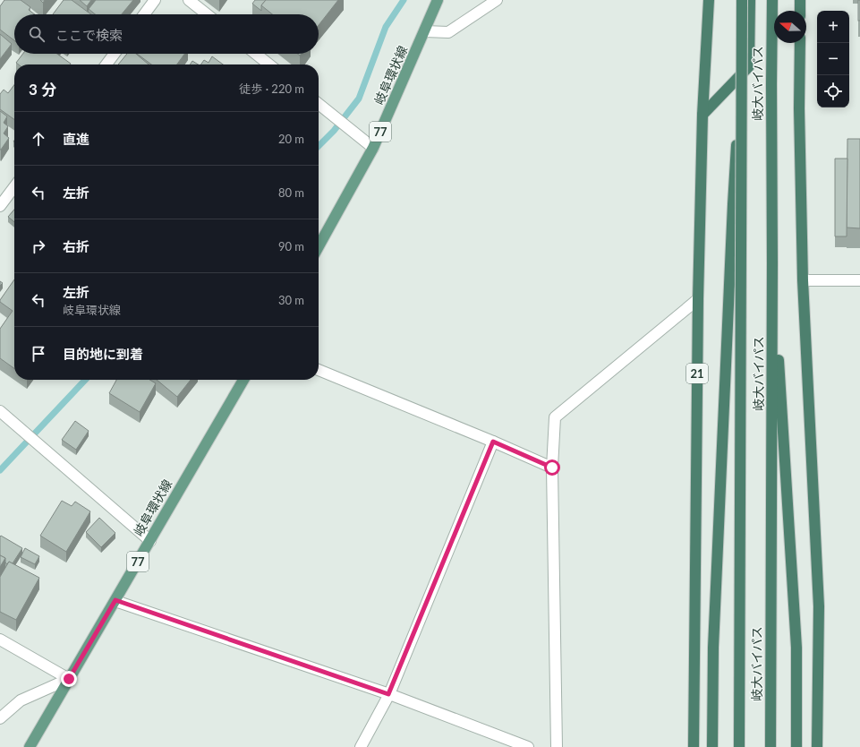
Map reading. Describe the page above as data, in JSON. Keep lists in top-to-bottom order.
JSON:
{
  "streets": {
    "highway": ["岐大バイパス", "21"],
    "main road": ["岐阜環状線", "77"]
  },
  "crossings": [
    ["岐大バイパス", "21"]
  ],
  "north": "left",
  "page": {
    "map_buttons": ["+", "−"],
    "search": "ここで検索",
    "heading": ["3 分", "徒歩 · 220 m"],
    "list": [
      ["直進", "20 m"],
      ["左折", "80 m"],
      ["右折", "90 m"],
      ["左折", "岐阜環状線", "30 m"],
      "目的地に到着"
    ]
  }
}
